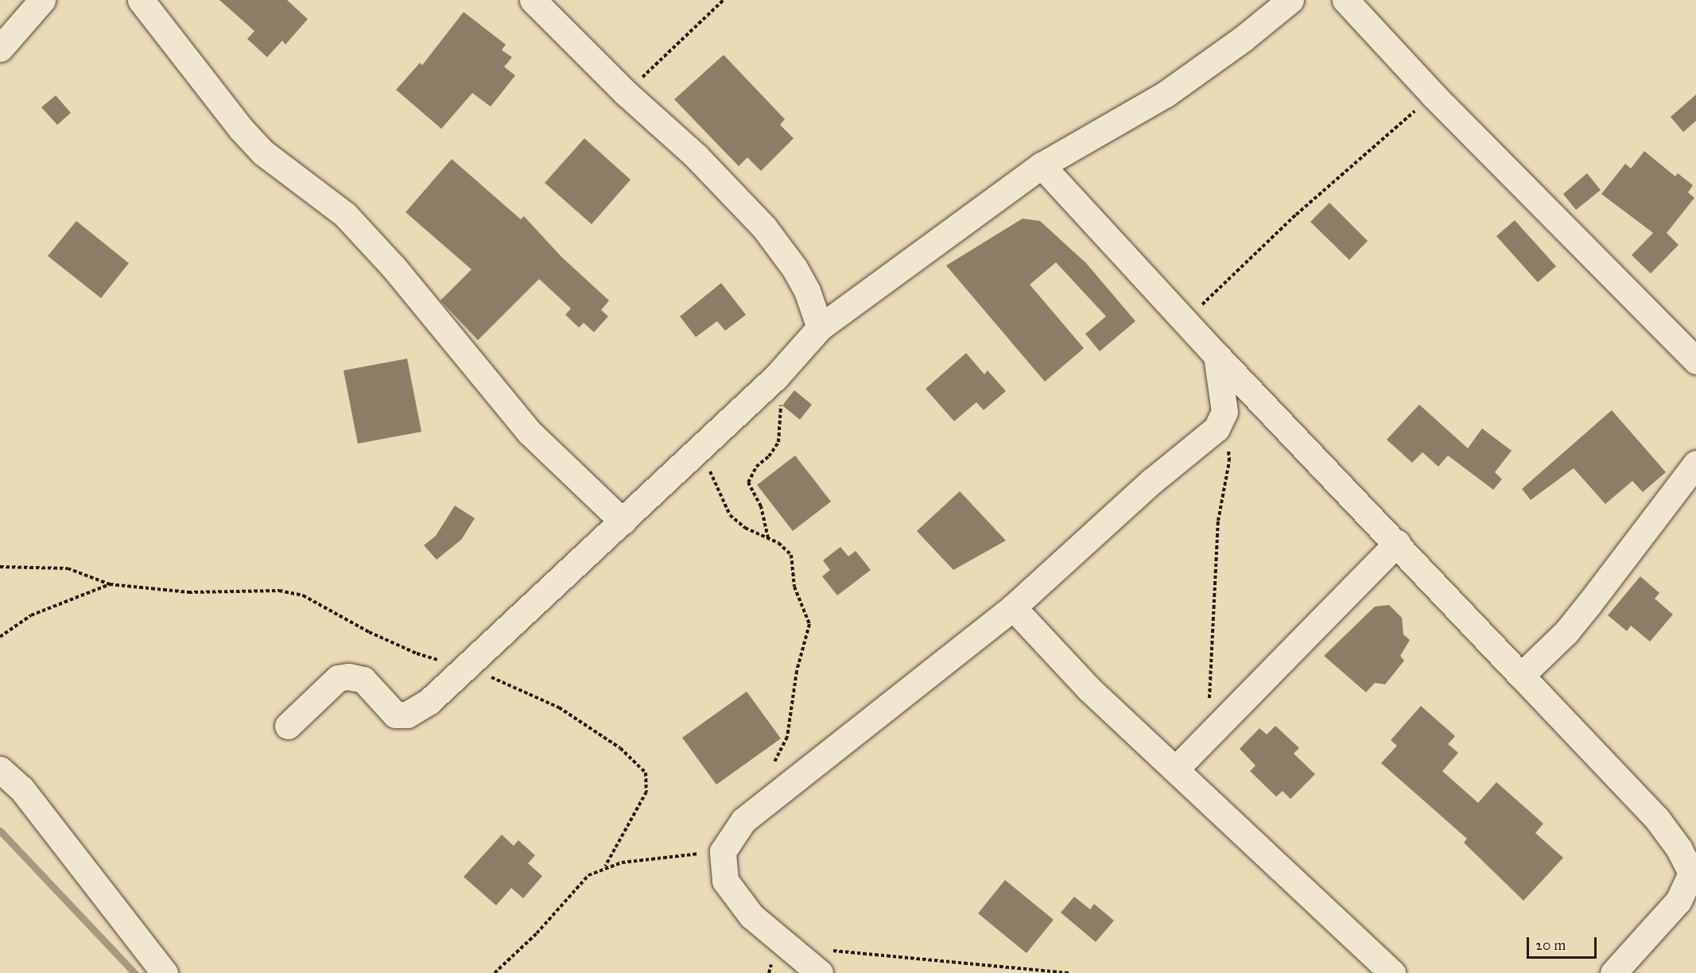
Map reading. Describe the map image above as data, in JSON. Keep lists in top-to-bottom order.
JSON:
{
  "scale_bar": "20 m"
}
